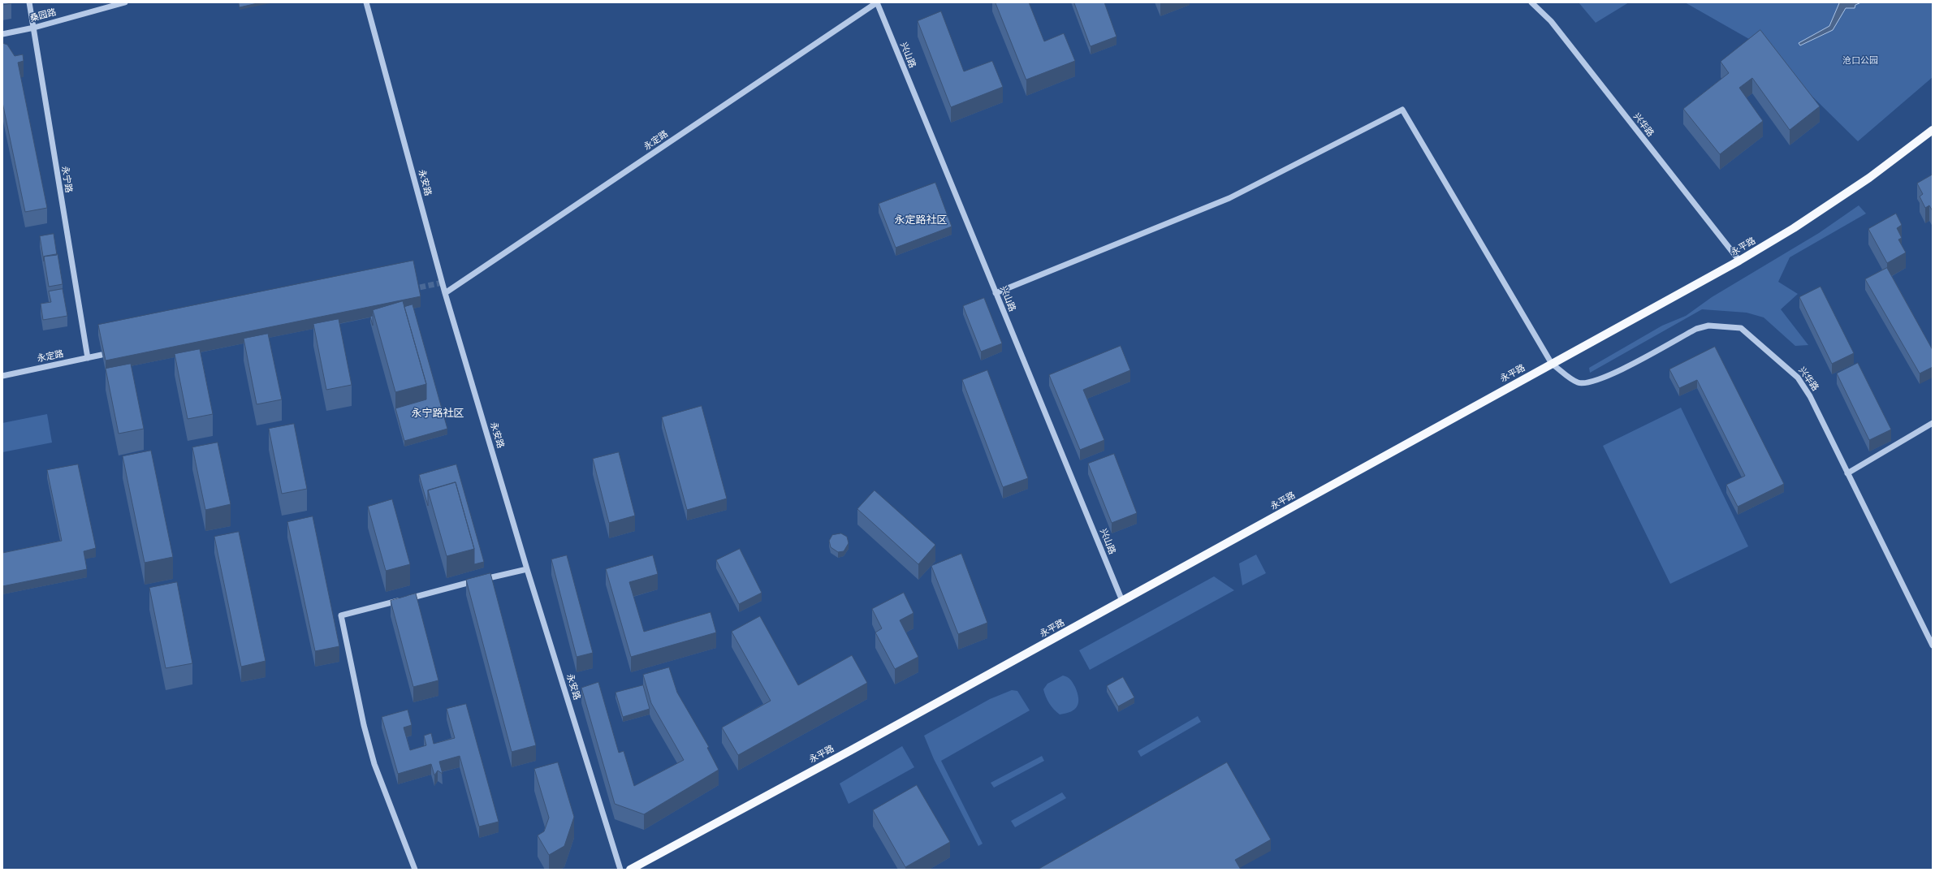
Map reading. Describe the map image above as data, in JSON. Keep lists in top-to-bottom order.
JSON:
{
  "streets": {
    "main road": ["永平路"],
    "street": [
      "桑园路",
      "兴山路",
      "兴华路",
      "永定路",
      "永宁路",
      "永安路"
    ]
  },
  "crossings": [
    ["桑园路", "永宁路"],
    ["兴山路", "永定路"],
    ["兴山路", "永平路"],
    ["兴华路", "永平路"],
    ["永定路", "永宁路"],
    ["永定路", "永安路"]
  ],
  "districts": ["永定路社区", "永宁路社区"],
  "parks": ["沧口公园"]
}
